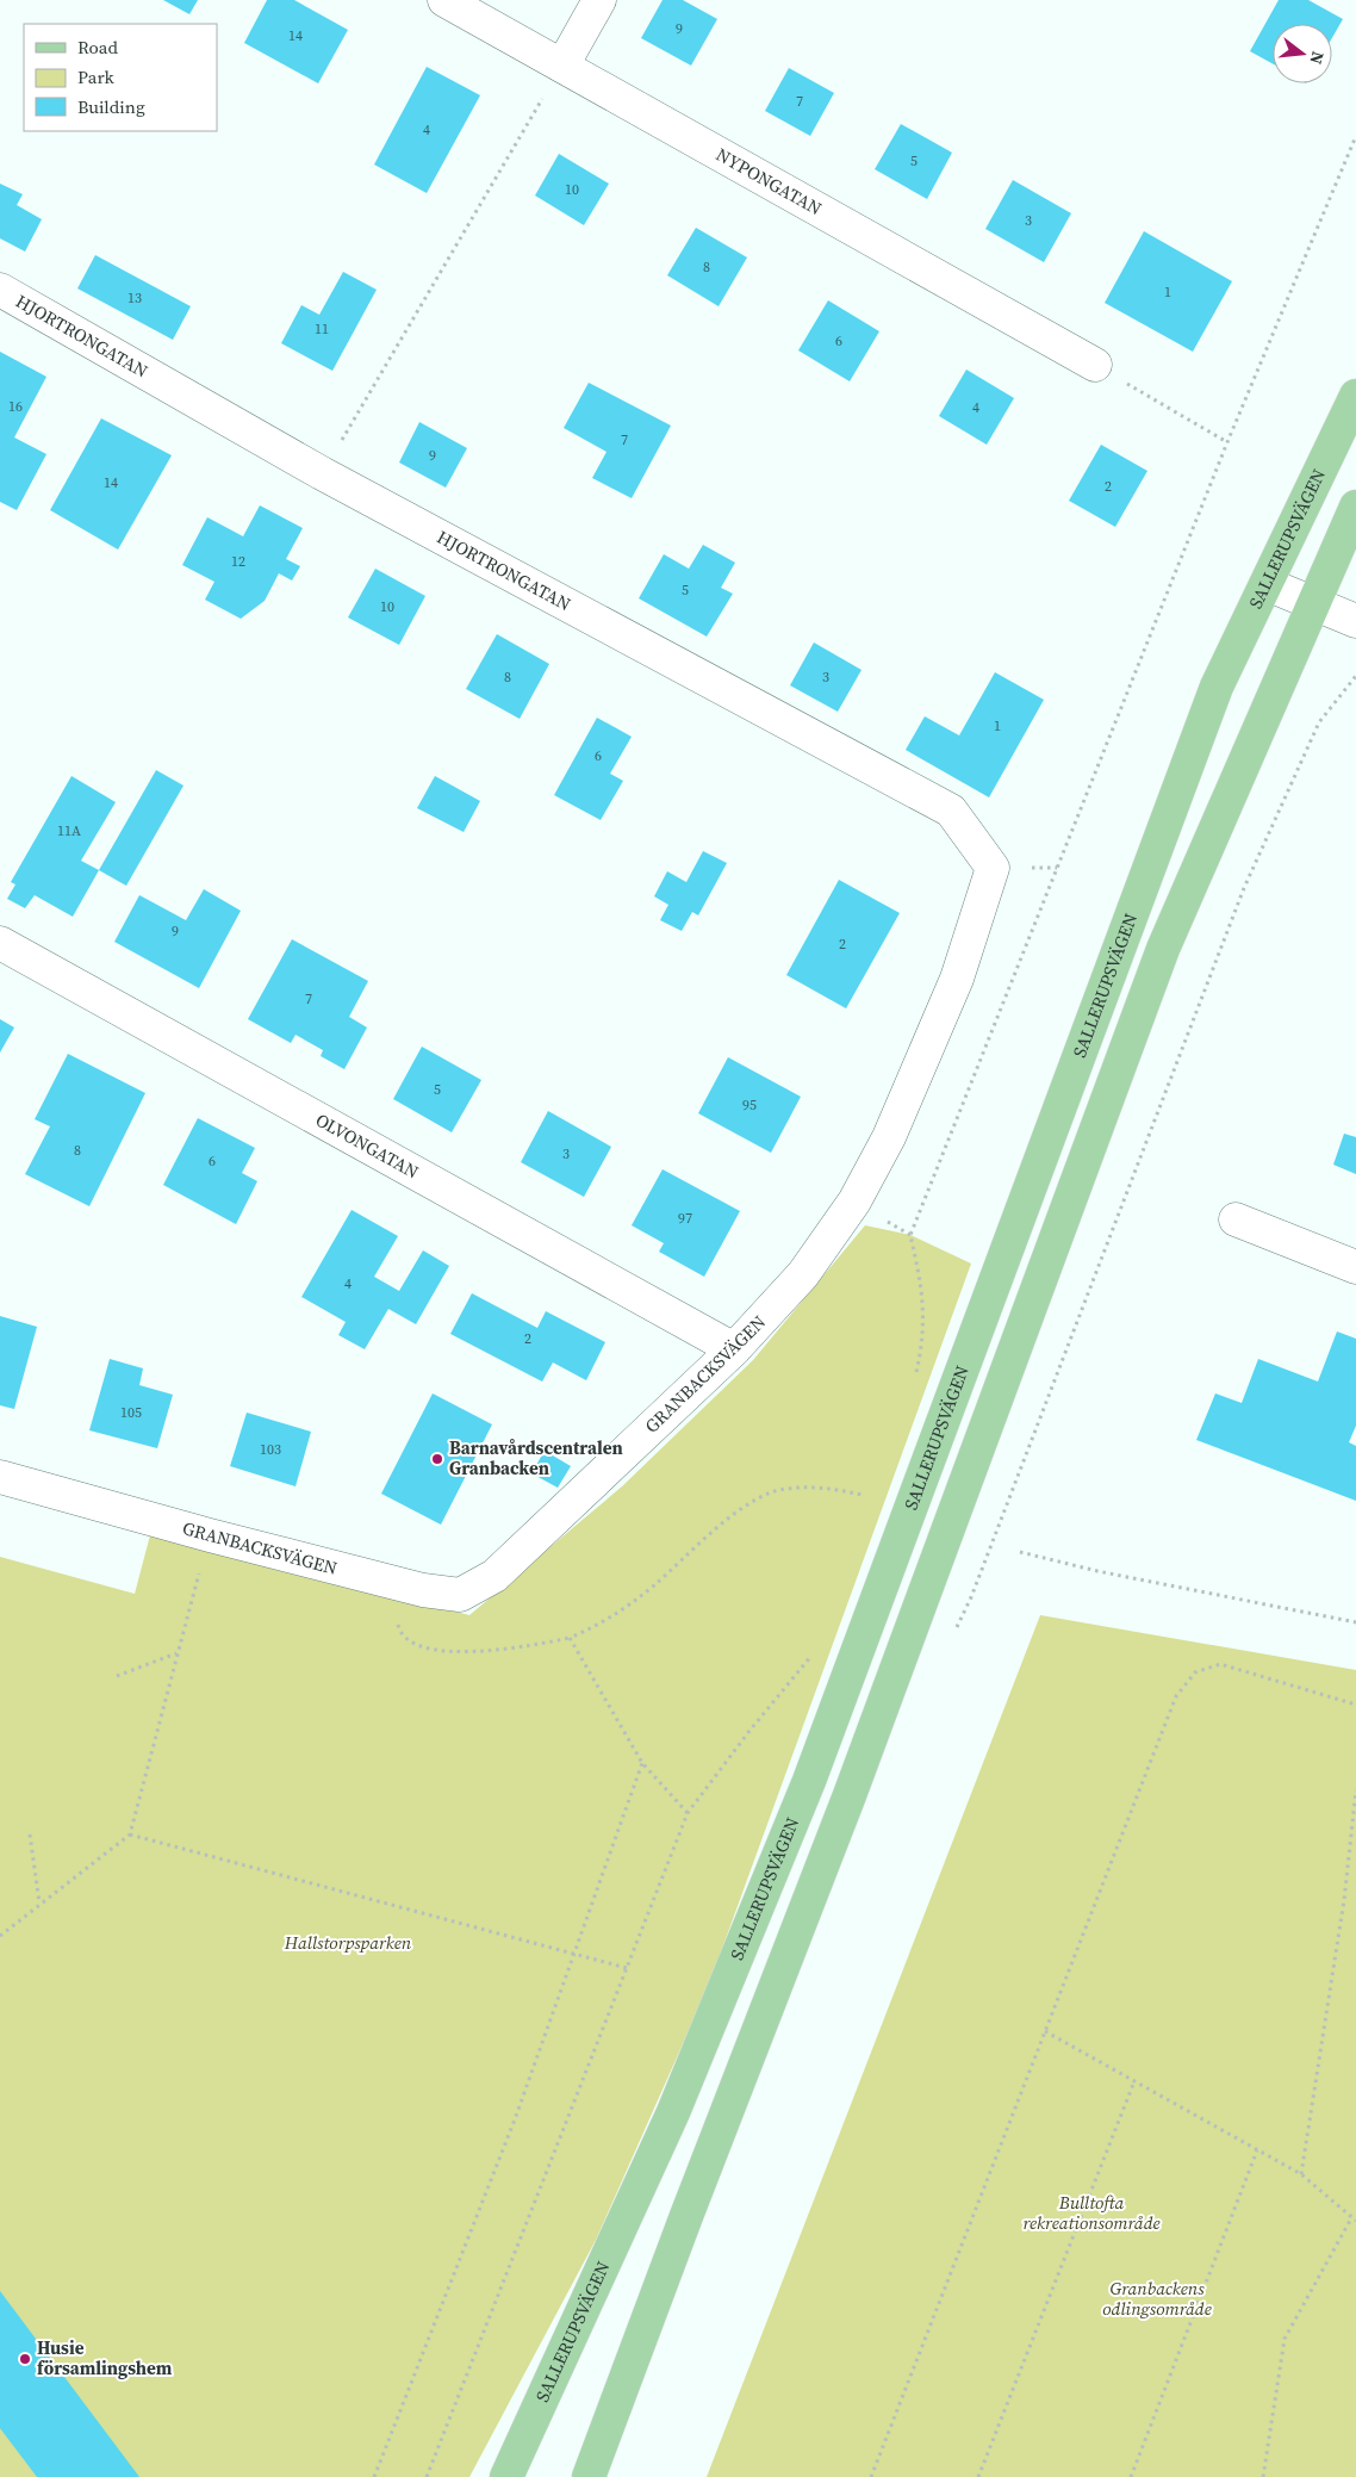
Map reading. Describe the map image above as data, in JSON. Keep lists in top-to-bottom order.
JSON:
{
  "streets": {
    "main road": ["SALLERUPSVÄGEN"],
    "street": [
      "NYPONGATAN",
      "HJORTRONGATAN",
      "OLVONGATAN",
      "GRANBACKSVÄGEN"
    ]
  },
  "crossings": [
    ["HJORTRONGATAN", "GRANBACKSVÄGEN"],
    ["OLVONGATAN", "GRANBACKSVÄGEN"]
  ],
  "parks": ["Hallstorpsparken", "Bulltofta rekreationsområde", "Granbackens odlingsområde"],
  "places": ["Barnavårdscentralen Granbacken", "Husie församlingshem"],
  "house_numbers": [
    "9",
    "14",
    "7",
    "4",
    "5",
    "10",
    "3",
    "8",
    "1",
    "13",
    "11",
    "6",
    "16",
    "4",
    "7",
    "9",
    "14",
    "2",
    "12",
    "5",
    "10",
    "8",
    "3",
    "1",
    "6",
    "11A",
    "9",
    "2",
    "7",
    "5",
    "95",
    "8",
    "3",
    "6",
    "97",
    "4",
    "2",
    "105",
    "103"
  ],
  "legend": ["Road", "Park", "Building"],
  "north": "right"
}
